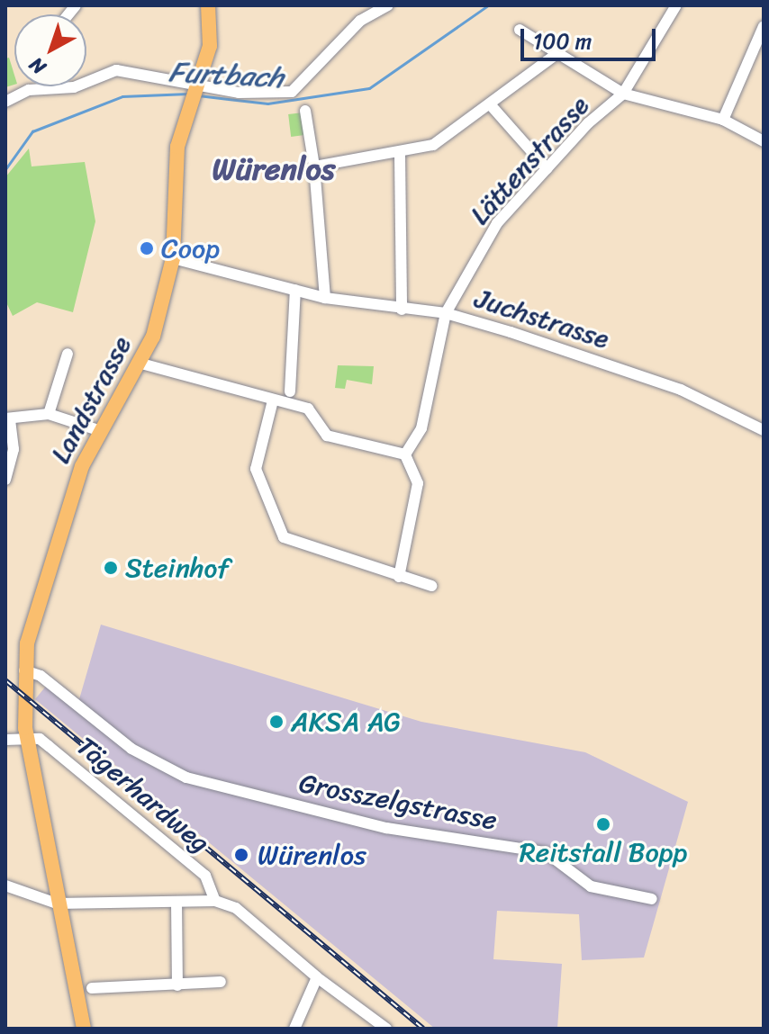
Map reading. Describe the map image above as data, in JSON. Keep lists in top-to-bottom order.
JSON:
{
  "streets": {
    "main road": ["Landstrasse"],
    "street": [
      "Lättenstrasse",
      "Juchstrasse",
      "Tägerhardweg",
      "Grosszelgstrasse"
    ]
  },
  "crossings": [
    ["Lättenstrasse", "Juchstrasse"],
    ["Juchstrasse", "Landstrasse"],
    ["Landstrasse", "Tägerhardweg"],
    ["Landstrasse", "Grosszelgstrasse"]
  ],
  "districts": ["Würenlos"],
  "water": ["Furtbach"],
  "places": [
    "Coop",
    "Steinhof",
    "AKSA AG",
    "Reitstall Bopp",
    "Würenlos"
  ],
  "scale_bar": "100 m",
  "north": "bottom left"
}
